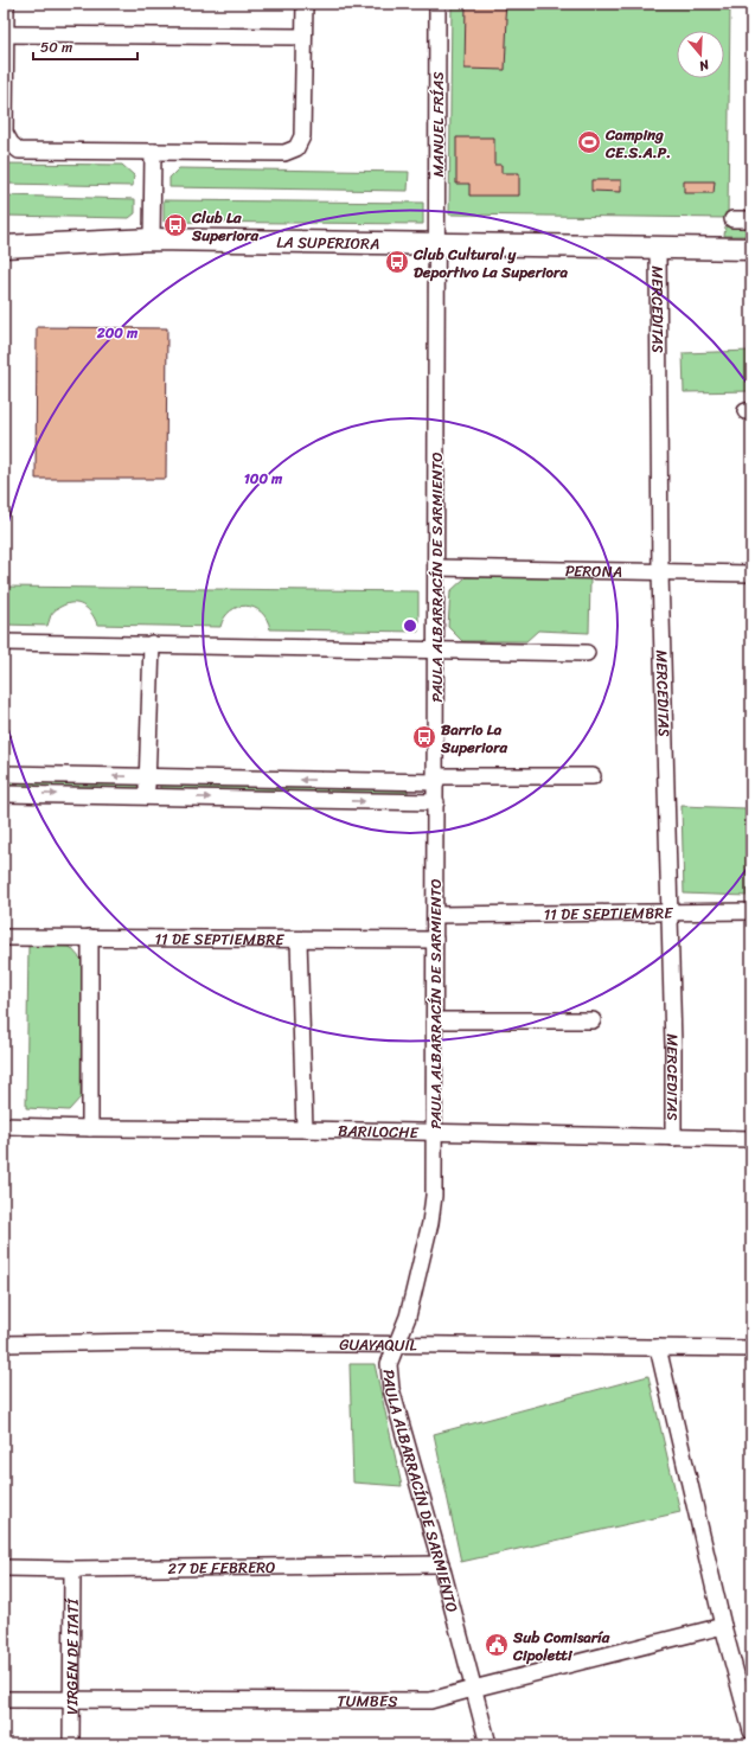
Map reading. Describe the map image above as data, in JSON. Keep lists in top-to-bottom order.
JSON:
{
  "streets": {
    "main road": ["LA SUPERIORA"],
    "street": [
      "MANUEL FRÍAS",
      "MERCEDITAS",
      "PERONA",
      "PAULA ALBARRACÍN DE SARMIENTO",
      "11 DE SEPTIEMBRE",
      "BARILOCHE",
      "GUAYAQUIL",
      "27 DE FEBRERO",
      "VIRGEN DE ITATÍ",
      "TUMBES"
    ]
  },
  "crossings": [
    ["MANUEL FRÍAS", "LA SUPERIORA"],
    ["MANUEL FRÍAS", "PAULA ALBARRACÍN DE SARMIENTO"],
    ["LA SUPERIORA", "MERCEDITAS"],
    ["LA SUPERIORA", "PAULA ALBARRACÍN DE SARMIENTO"],
    ["MERCEDITAS", "PERONA"],
    ["MERCEDITAS", "11 DE SEPTIEMBRE"],
    ["MERCEDITAS", "BARILOCHE"],
    ["PERONA", "PAULA ALBARRACÍN DE SARMIENTO"],
    ["PAULA ALBARRACÍN DE SARMIENTO", "11 DE SEPTIEMBRE"],
    ["PAULA ALBARRACÍN DE SARMIENTO", "BARILOCHE"],
    ["PAULA ALBARRACÍN DE SARMIENTO", "GUAYAQUIL"],
    ["PAULA ALBARRACÍN DE SARMIENTO", "27 DE FEBRERO"],
    ["PAULA ALBARRACÍN DE SARMIENTO", "TUMBES"],
    ["27 DE FEBRERO", "VIRGEN DE ITATÍ"],
    ["VIRGEN DE ITATÍ", "TUMBES"]
  ],
  "places": {
    "sports": ["Camping CE.S.A.P."],
    "bus stop": ["Club La Superiora", "Club Cultural y Deportivo La Superiora", "Barrio La Superiora"],
    "public building": ["Sub Comisaría Cipoletti"]
  },
  "scale_bar": "50 m",
  "north": "bottom",
  "rings": ["200 m", "100 m"]
}
